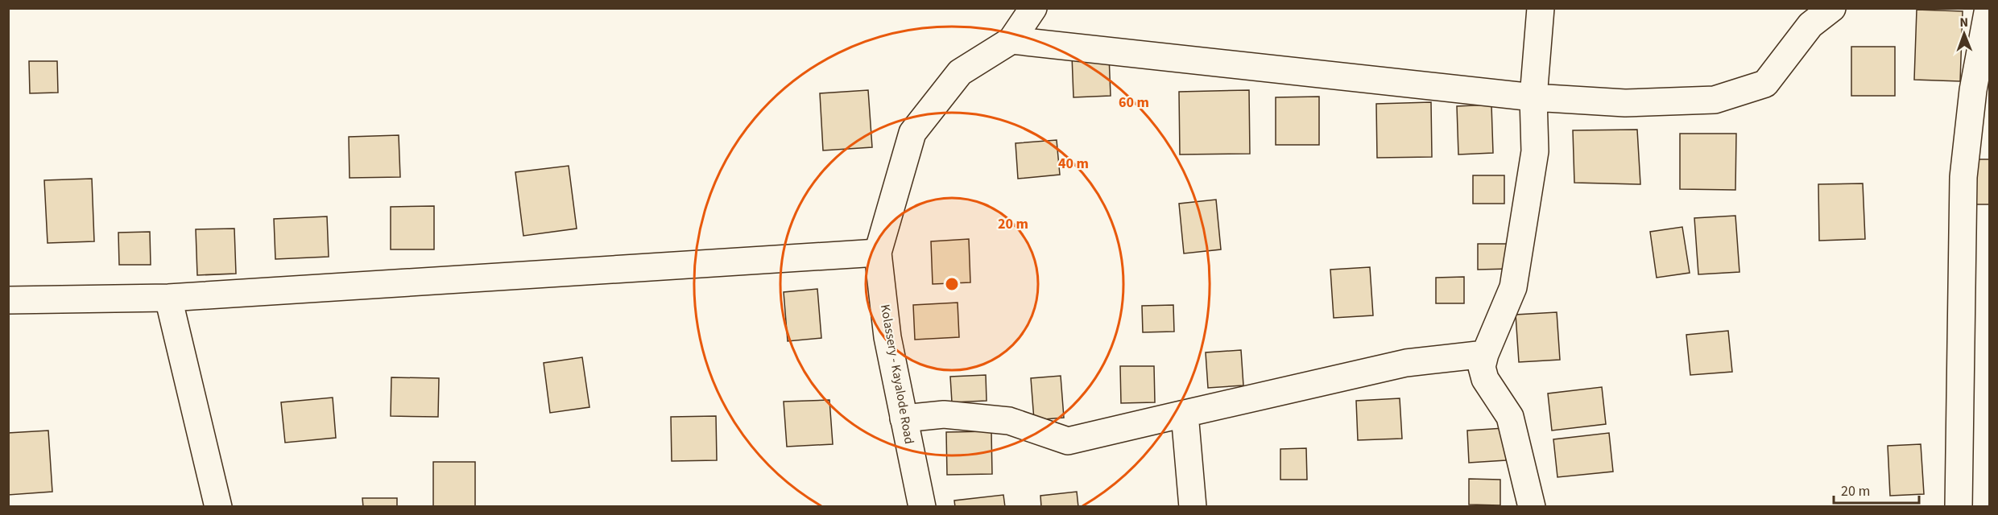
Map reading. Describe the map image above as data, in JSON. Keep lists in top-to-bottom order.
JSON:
{
  "streets": {
    "street": ["Kolassery - Kayalode Road"]
  },
  "scale_bar": "20 m",
  "north": "top",
  "rings": ["60 m", "40 m", "20 m"]
}
